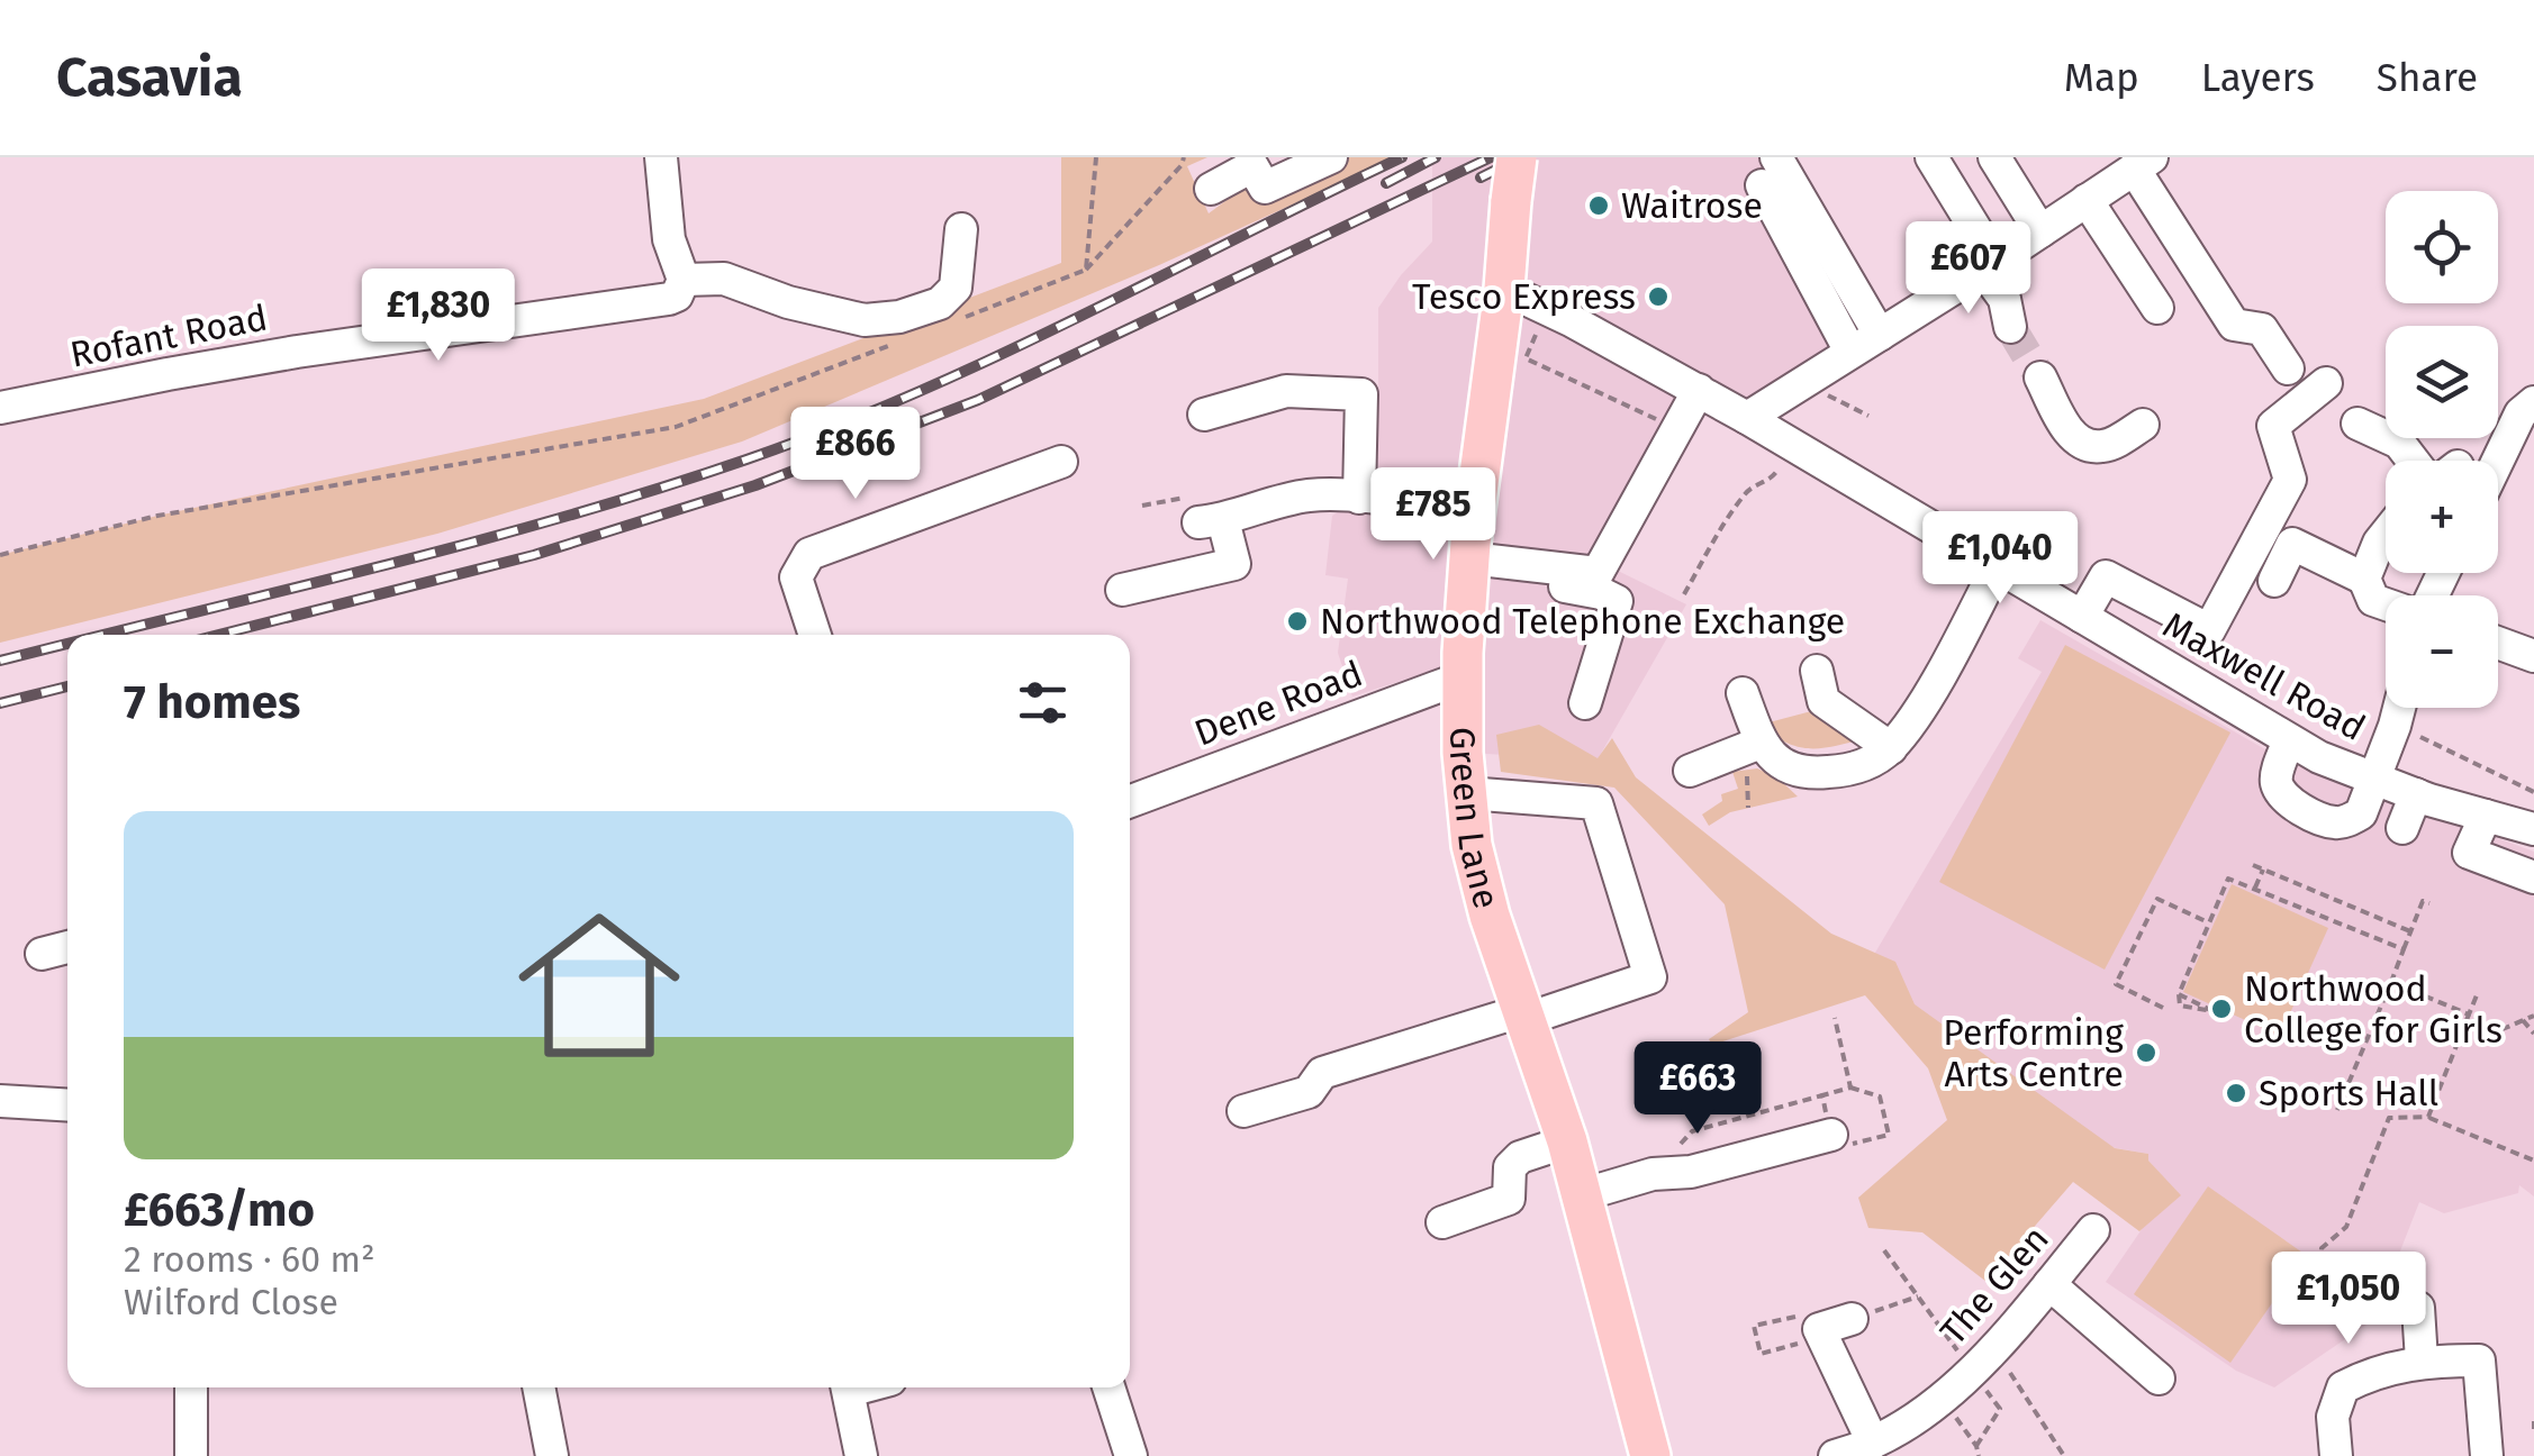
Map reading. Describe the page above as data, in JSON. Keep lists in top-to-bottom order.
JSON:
{
  "streets": {
    "main road": ["Green Lane"],
    "street": [
      "Rofant Road",
      "Maxwell Road",
      "Dene Road",
      "The Glen"
    ]
  },
  "crossings": [
    ["Maxwell Road", "Green Lane"],
    ["Dene Road", "Green Lane"]
  ],
  "places": [
    "Waitrose",
    "Tesco Express",
    "Northwood Telephone Exchange",
    "Northwood College for Girls",
    "Performing Arts Centre",
    "Sports Hall"
  ],
  "page": {
    "header": "Casavia",
    "nav": ["Map", "Layers", "Share"],
    "map_buttons": ["+", "−"],
    "price": [
      "£607",
      "£1,830",
      "£866",
      "£785",
      "£1,040",
      "£663",
      "£1,050"
    ],
    "heading": "7 homes",
    "list": [
      {
        "name": "£663/mo",
        "note": "2 rooms · 60 m² · Wilford Close"
      }
    ]
  }
}
